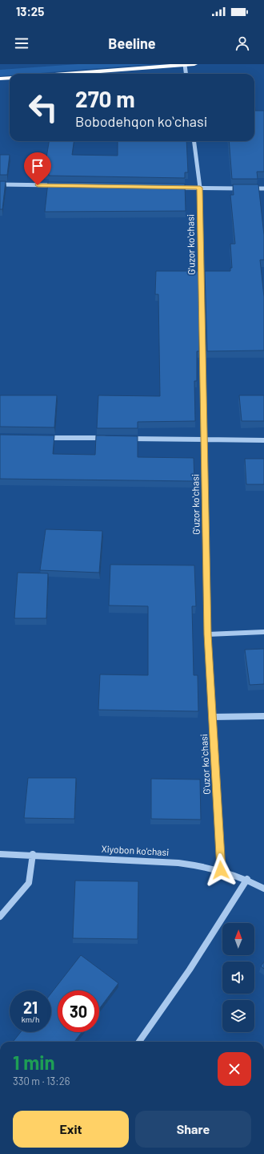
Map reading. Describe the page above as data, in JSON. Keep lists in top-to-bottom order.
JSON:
{
  "streets": {
    "street": ["Gʻuzor koʻchasi", "Xiyobon ko'chasi"]
  },
  "crossings": [
    ["Gʻuzor koʻchasi", "Xiyobon ko'chasi"]
  ],
  "north": "top",
  "page": {
    "status": "13:25",
    "header": "Beeline",
    "turn": ["270 m", "Bobodehqon koʻchasi"],
    "speed": "21 km/h",
    "limit": "30",
    "heading": ["1 min", "330 m · 13:26"],
    "buttons": ["Exit", "Share"]
  }
}
